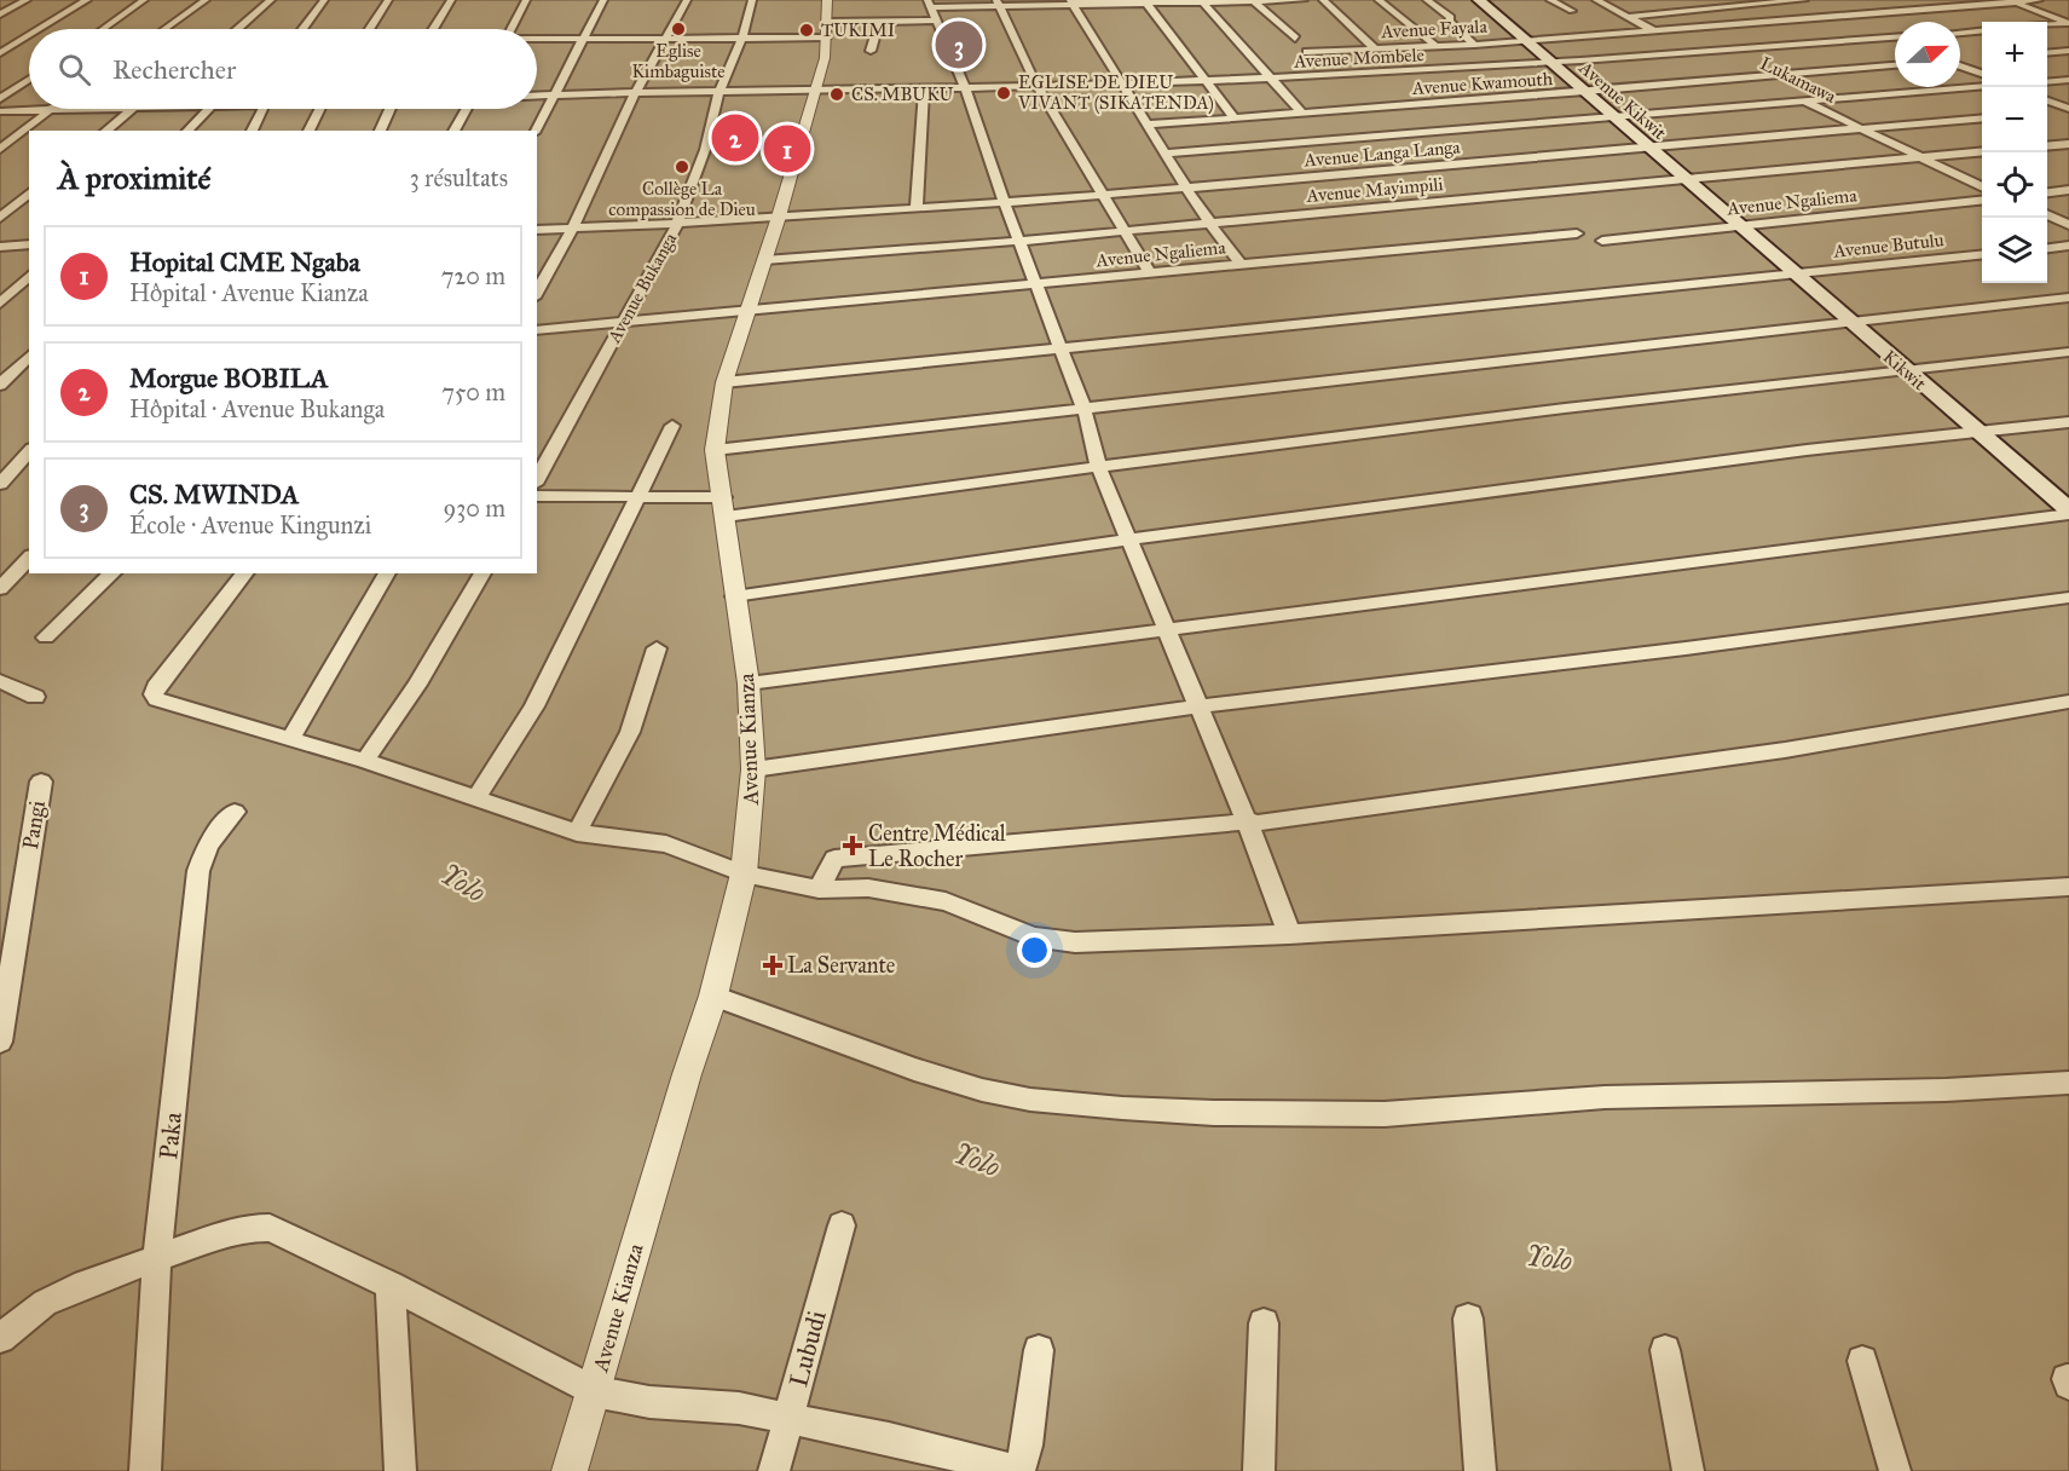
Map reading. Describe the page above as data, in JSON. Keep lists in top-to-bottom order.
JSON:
{
  "streets": {
    "main road": ["Avenue Kikwit", "Kikwit"],
    "street": [
      "Avenue Fayala",
      "Avenue Mombele",
      "Lukamawa",
      "Avenue Kwamouth",
      "Avenue Langa Langa",
      "Avenue Mayimpili",
      "Avenue Ngaliema",
      "Avenue Butulu",
      "Avenue Bukanga",
      "Avenue Kianza",
      "Pangi",
      "Paka",
      "Lubudi"
    ]
  },
  "crossings": [
    ["Avenue Fayala", "Avenue Kikwit"],
    ["Avenue Mombele", "Avenue Kikwit"],
    ["Avenue Mombele", "Avenue Bukanga"],
    ["Avenue Mombele", "Avenue Kianza"],
    ["Lukamawa", "Avenue Kwamouth"],
    ["Lukamawa", "Avenue Langa Langa"],
    ["Lukamawa", "Avenue Mayimpili"],
    ["Avenue Kwamouth", "Avenue Kikwit"],
    ["Avenue Kikwit", "Avenue Langa Langa"],
    ["Avenue Kikwit", "Avenue Mayimpili"],
    ["Avenue Kikwit", "Avenue Ngaliema"],
    ["Avenue Kikwit", "Kikwit"],
    ["Avenue Langa Langa", "Avenue Bukanga"],
    ["Avenue Langa Langa", "Avenue Kianza"],
    ["Avenue Mayimpili", "Avenue Kianza"],
    ["Avenue Ngaliema", "Avenue Bukanga"],
    ["Avenue Ngaliema", "Kikwit"],
    ["Avenue Ngaliema", "Avenue Kianza"],
    ["Avenue Butulu", "Kikwit"],
    ["Avenue Butulu", "Avenue Kianza"]
  ],
  "water": ["Yolo"],
  "places": {
    "other": [
      "Eglise Kimbaguiste",
      "TUKIMI",
      "EGLISE DE DIEU VIVANT (SIKATENDA)",
      "CS. MBUKU",
      "Collège La compassion de Dieu"
    ],
    "health": ["Centre Médical Le Rocher", "La Servante"]
  },
  "north": "right",
  "page": {
    "pins": ["3", "2", "1"],
    "map_buttons": ["+", "−"],
    "search": "Rechercher",
    "heading": ["À proximité", "3 résultats"],
    "list": [
      {
        "mark": "1",
        "name": "Hopital CME Ngaba",
        "note": "Hôpital · Avenue Kianza",
        "value": "720 m"
      },
      {
        "mark": "2",
        "name": "Morgue BOBILA",
        "note": "Hôpital · Avenue Bukanga",
        "value": "750 m"
      },
      {
        "mark": "3",
        "name": "CS. MWINDA",
        "note": "École · Avenue Kingunzi",
        "value": "930 m"
      }
    ]
  }
}
